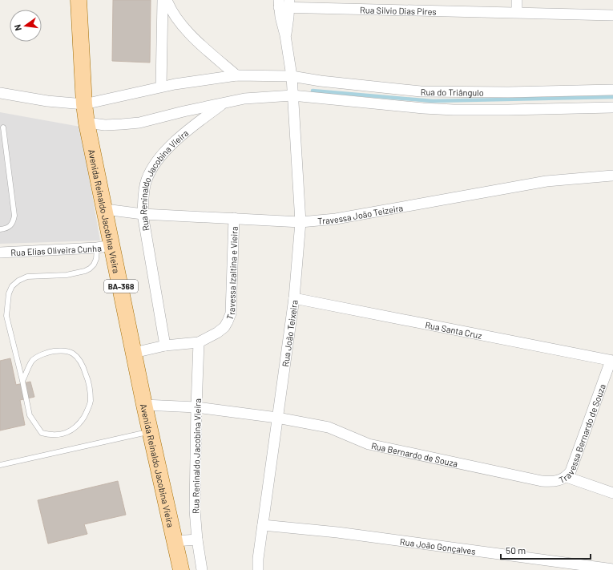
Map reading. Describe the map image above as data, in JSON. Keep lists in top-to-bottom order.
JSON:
{
  "streets": {
    "main road": ["Avenida Reinaldo Jacobina Vieira", "BA-368"],
    "street": [
      "Rua Silvio Dias Pires",
      "Rua do Triângulo",
      "Rua Reninaldo Jacobina Vieira",
      "Travessa João Teizeira",
      "Rua Elias Oliveira Cunha",
      "Travessa Izaltina e Vieira",
      "Rua Santa Cruz",
      "Rua João Teixeira",
      "Travessa Bernardo de Souza",
      "Rua Bernardo de Souza",
      "Rua João Gonçalves"
    ]
  },
  "crossings": [
    ["Rua do Triângulo", "Rua Reninaldo Jacobina Vieira"],
    ["Rua do Triângulo", "Avenida Reinaldo Jacobina Vieira"],
    ["Rua do Triângulo", "Rua João Teixeira"],
    ["Rua Reninaldo Jacobina Vieira", "Travessa João Teizeira"],
    ["Rua Reninaldo Jacobina Vieira", "Travessa Izaltina e Vieira"],
    ["Rua Reninaldo Jacobina Vieira", "Rua João Teixeira"],
    ["Rua Reninaldo Jacobina Vieira", "Rua Bernardo de Souza"],
    ["Avenida Reinaldo Jacobina Vieira", "Travessa João Teizeira"],
    ["Avenida Reinaldo Jacobina Vieira", "Rua Elias Oliveira Cunha"],
    ["Avenida Reinaldo Jacobina Vieira", "Travessa Izaltina e Vieira"],
    ["Avenida Reinaldo Jacobina Vieira", "Rua Bernardo de Souza"],
    ["Travessa João Teizeira", "Travessa Izaltina e Vieira"],
    ["Travessa João Teizeira", "Rua João Teixeira"],
    ["Rua Santa Cruz", "Rua João Teixeira"],
    ["Rua Santa Cruz", "Travessa Bernardo de Souza"],
    ["Rua João Teixeira", "Rua Bernardo de Souza"],
    ["Rua João Teixeira", "Rua João Gonçalves"],
    ["Travessa Bernardo de Souza", "Rua Bernardo de Souza"]
  ],
  "scale_bar": "50 m",
  "north": "left"
}
